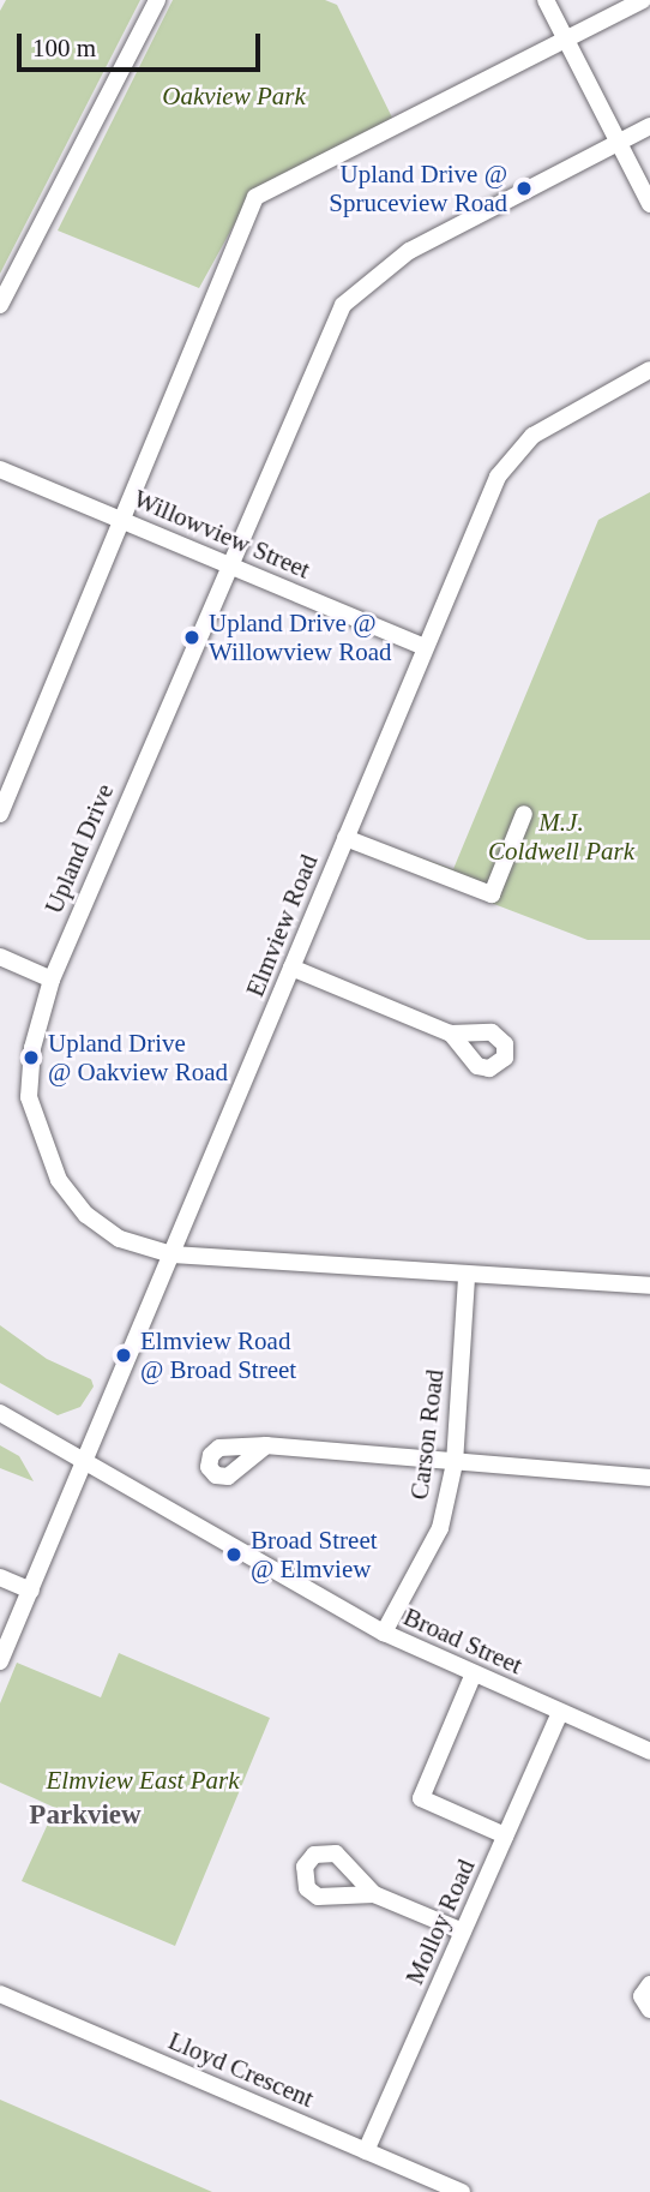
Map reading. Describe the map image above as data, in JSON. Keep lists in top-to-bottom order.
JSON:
{
  "streets": {
    "street": [
      "Willowview Street",
      "Upland Drive",
      "Elmview Road",
      "Carson Road",
      "Broad Street",
      "Molloy Road",
      "Lloyd Crescent"
    ]
  },
  "crossings": [
    ["Willowview Street", "Upland Drive"],
    ["Willowview Street", "Elmview Road"],
    ["Upland Drive", "Elmview Road"],
    ["Upland Drive", "Carson Road"],
    ["Elmview Road", "Broad Street"],
    ["Carson Road", "Broad Street"],
    ["Broad Street", "Molloy Road"],
    ["Molloy Road", "Lloyd Crescent"]
  ],
  "districts": ["Parkview"],
  "parks": ["Oakview Park", "M.J. Coldwell Park", "Elmview East Park"],
  "places": [
    "Upland Drive @ Spruceview Road",
    "Upland Drive @ Willowview Road",
    "Upland Drive @ Oakview Road",
    "Elmview Road @ Broad Street",
    "Broad Street @ Elmview"
  ],
  "scale_bar": "100 m"
}
